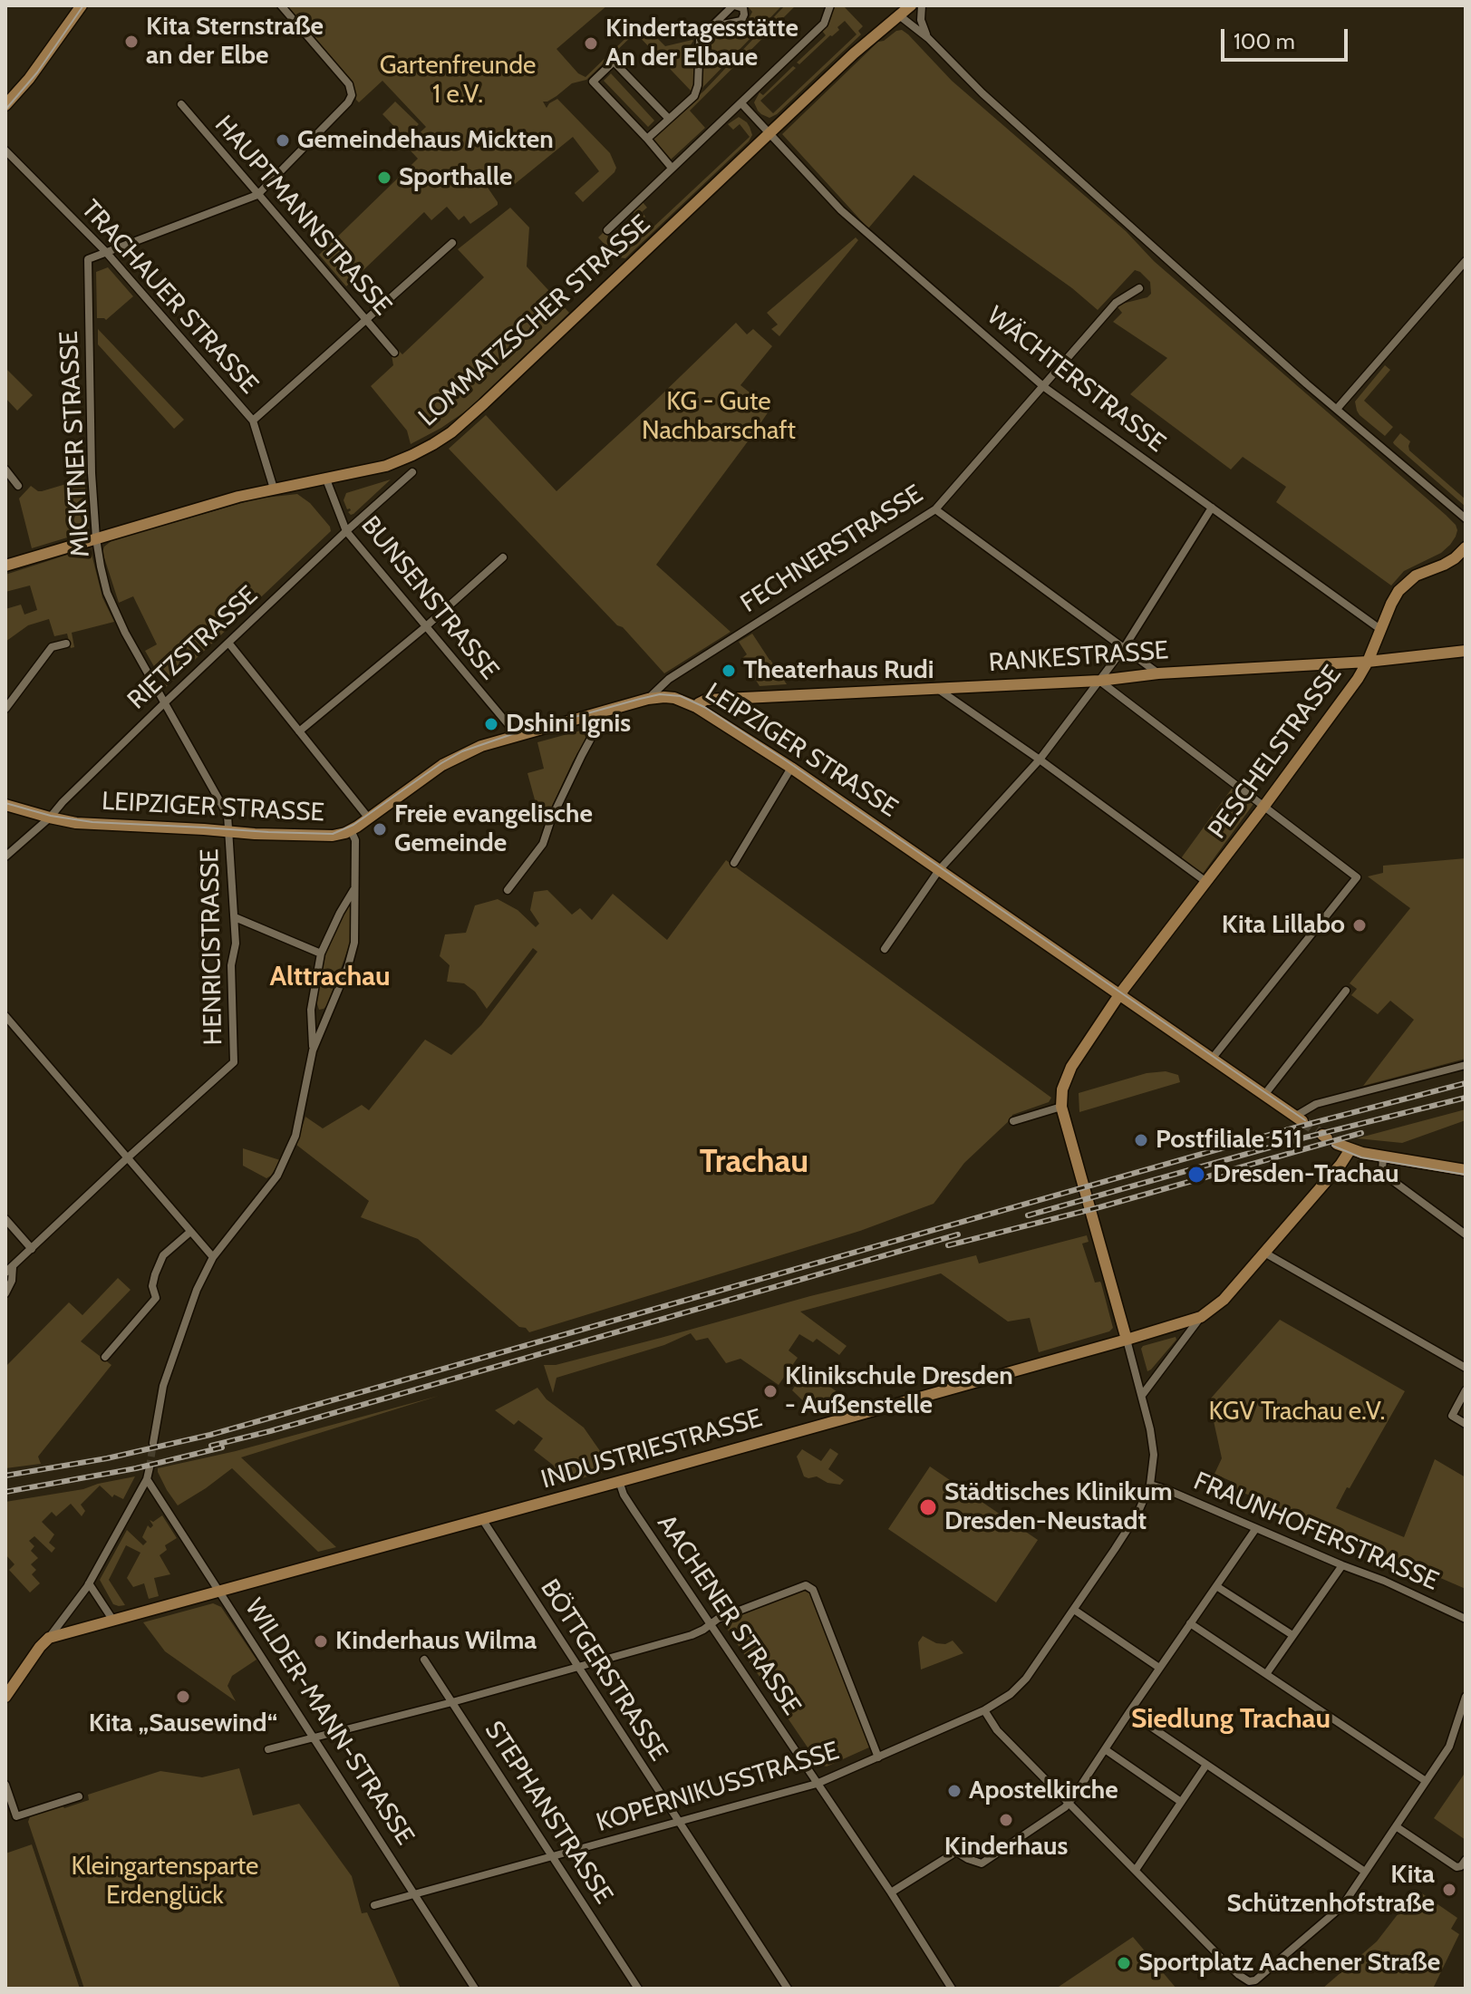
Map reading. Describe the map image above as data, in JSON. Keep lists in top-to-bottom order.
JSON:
{
  "streets": {
    "street": [
      "HAUPTMANNSTRASSE",
      "TRACHAUER STRASSE",
      "LOMMATZSCHER STRASSE",
      "WÄCHTERSTRASSE",
      "MICKTNER STRASSE",
      "FECHNERSTRASSE",
      "BUNSENSTRASSE",
      "RIETZSTRASSE",
      "RANKESTRASSE",
      "LEIPZIGER STRASSE",
      "PESCHELSTRASSE",
      "HENRICISTRASSE",
      "INDUSTRIESTRASSE",
      "FRAUNHOFERSTRASSE",
      "AACHENER STRASSE",
      "BÖTTGERSTRASSE",
      "WILDER-MANN-STRASSE",
      "KOPERNIKUSSTRASSE",
      "STEPHANSTRASSE"
    ]
  },
  "crossings": [
    ["TRACHAUER STRASSE", "LOMMATZSCHER STRASSE"],
    ["TRACHAUER STRASSE", "MICKTNER STRASSE"],
    ["LOMMATZSCHER STRASSE", "WÄCHTERSTRASSE"],
    ["LOMMATZSCHER STRASSE", "MICKTNER STRASSE"],
    ["LOMMATZSCHER STRASSE", "BUNSENSTRASSE"],
    ["WÄCHTERSTRASSE", "FECHNERSTRASSE"],
    ["WÄCHTERSTRASSE", "PESCHELSTRASSE"],
    ["MICKTNER STRASSE", "RIETZSTRASSE"],
    ["MICKTNER STRASSE", "LEIPZIGER STRASSE"],
    ["MICKTNER STRASSE", "HENRICISTRASSE"],
    ["FECHNERSTRASSE", "LEIPZIGER STRASSE"],
    ["BUNSENSTRASSE", "RIETZSTRASSE"],
    ["BUNSENSTRASSE", "LEIPZIGER STRASSE"],
    ["RIETZSTRASSE", "LEIPZIGER STRASSE"],
    ["RANKESTRASSE", "LEIPZIGER STRASSE"],
    ["RANKESTRASSE", "PESCHELSTRASSE"],
    ["LEIPZIGER STRASSE", "PESCHELSTRASSE"],
    ["LEIPZIGER STRASSE", "HENRICISTRASSE"],
    ["INDUSTRIESTRASSE", "AACHENER STRASSE"],
    ["INDUSTRIESTRASSE", "BÖTTGERSTRASSE"],
    ["INDUSTRIESTRASSE", "WILDER-MANN-STRASSE"],
    ["INDUSTRIESTRASSE", "KOPERNIKUSSTRASSE"],
    ["FRAUNHOFERSTRASSE", "KOPERNIKUSSTRASSE"],
    ["AACHENER STRASSE", "KOPERNIKUSSTRASSE"],
    ["BÖTTGERSTRASSE", "KOPERNIKUSSTRASSE"],
    ["WILDER-MANN-STRASSE", "KOPERNIKUSSTRASSE"],
    ["KOPERNIKUSSTRASSE", "STEPHANSTRASSE"]
  ],
  "districts": ["Alttrachau", "Trachau", "Siedlung Trachau"],
  "parks": [
    "Gartenfreunde 1 e.V.",
    "KG - Gute Nachbarschaft",
    "KGV Trachau e.V.",
    "Kleingartensparte Erdenglück"
  ],
  "places": [
    "Kita Sternstraße an der Elbe",
    "Kindertagesstätte An der Elbaue",
    "Gemeindehaus Mickten",
    "Sporthalle",
    "Theaterhaus Rudi",
    "Dshini Ignis",
    "Freie evangelische Gemeinde",
    "Kita Lillabo",
    "Postfiliale 511",
    "Dresden-Trachau",
    "Klinikschule Dresden - Außenstelle",
    "Städtisches Klinikum Dresden-Neustadt",
    "Kinderhaus Wilma",
    "Kita „Sausewind“",
    "Apostelkirche",
    "Kinderhaus",
    "Kita Schützenhofstraße",
    "Sportplatz Aachener Straße"
  ],
  "scale_bar": "100 m"
}
